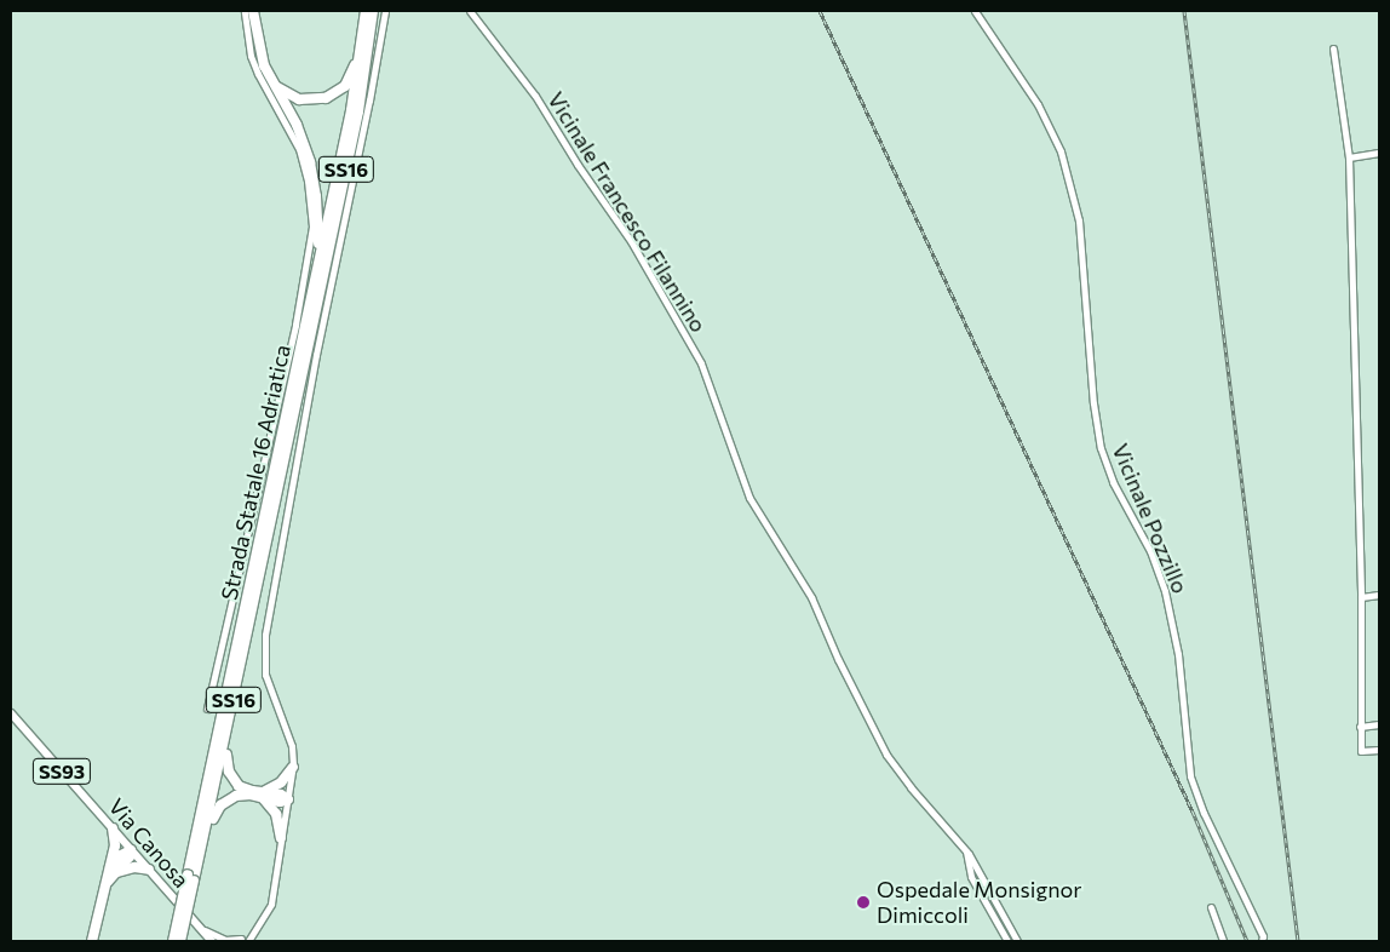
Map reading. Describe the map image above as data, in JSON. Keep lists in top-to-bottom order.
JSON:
{
  "streets": {
    "highway": ["SS16", "Strada Statale 16 Adriatica"],
    "main road": ["SS93", "Via Canosa"],
    "street": ["Vicinale Francesco Filannino", "Vicinale Pozzillo"]
  },
  "crossings": [
    ["SS16", "Strada Statale 16 Adriatica"]
  ],
  "places": ["Ospedale Monsignor Dimiccoli"]
}
